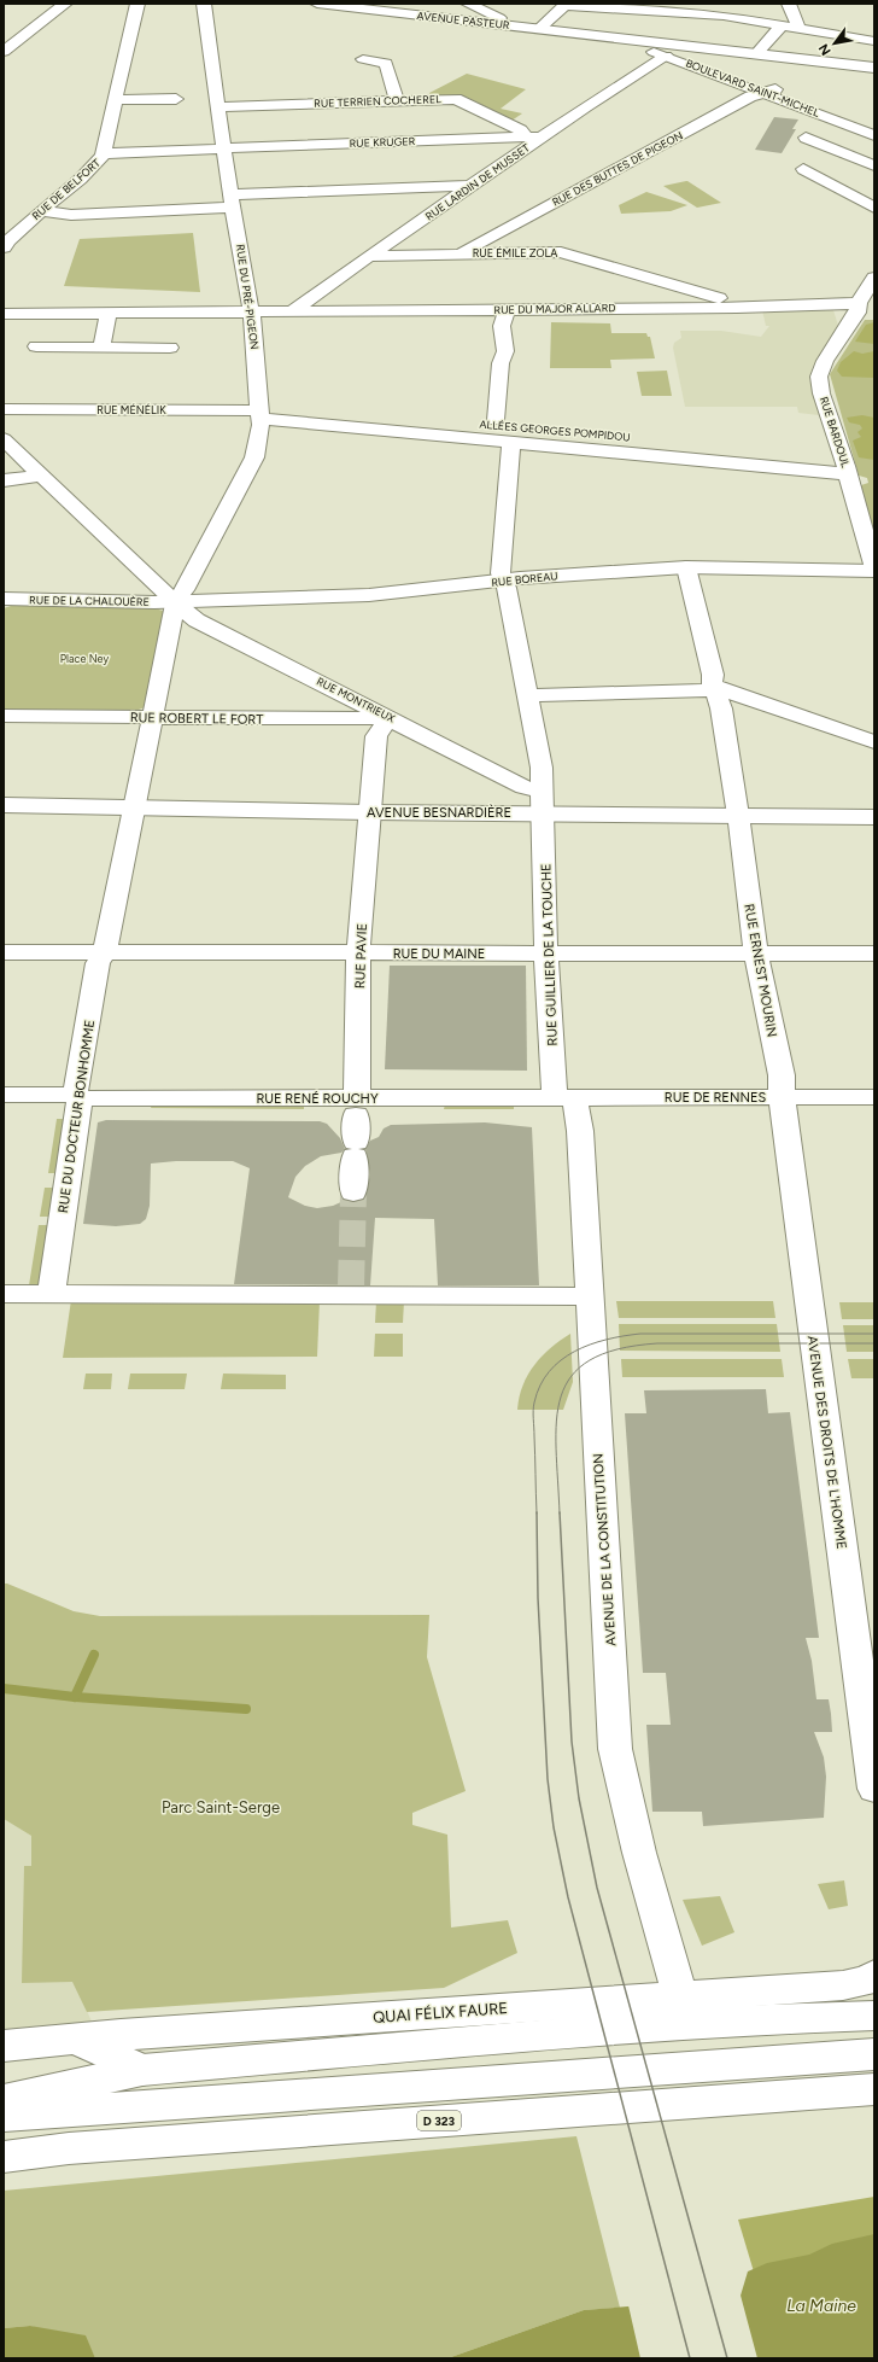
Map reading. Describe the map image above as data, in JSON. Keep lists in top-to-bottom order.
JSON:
{
  "streets": {
    "main road": [
      "AVENUE PASTEUR",
      "BOULEVARD SAINT-MICHEL",
      "RUE TERRIEN COCHEREL",
      "RUE KRUGER",
      "RUE DES BUTTES DE PIGEON",
      "RUE LARDIN DE MUSSET",
      "RUE DE BELFORT",
      "RUE ÉMILE ZOLA",
      "RUE DU PRÉ-PIGEON",
      "RUE DU MAJOR ALLARD",
      "RUE MÉNÉLIK",
      "ALLÉES GEORGES POMPIDOU",
      "RUE BARDOUL",
      "RUE BOREAU",
      "RUE DE LA CHALOUÈRE",
      "RUE MONTRIEUX",
      "RUE ROBERT LE FORT",
      "AVENUE BESNARDIÈRE",
      "RUE DU MAINE",
      "RUE GUILLIER DE LA TOUCHE",
      "RUE PAVIE",
      "RUE ERNEST MOURIN",
      "RUE DE RENNES",
      "RUE RENÉ ROUCHY",
      "RUE DU DOCTEUR BONHOMME",
      "AVENUE DES DROITS DE L'HOMME",
      "AVENUE DE LA CONSTITUTION",
      "QUAI FÉLIX FAURE",
      "D 323"
    ]
  },
  "crossings": [
    ["AVENUE PASTEUR", "BOULEVARD SAINT-MICHEL"],
    ["AVENUE PASTEUR", "RUE LARDIN DE MUSSET"],
    ["BOULEVARD SAINT-MICHEL", "RUE DES BUTTES DE PIGEON"],
    ["BOULEVARD SAINT-MICHEL", "RUE LARDIN DE MUSSET"],
    ["RUE TERRIEN COCHEREL", "RUE KRUGER"],
    ["RUE TERRIEN COCHEREL", "RUE LARDIN DE MUSSET"],
    ["RUE TERRIEN COCHEREL", "RUE DU PRÉ-PIGEON"],
    ["RUE KRUGER", "RUE LARDIN DE MUSSET"],
    ["RUE KRUGER", "RUE DE BELFORT"],
    ["RUE KRUGER", "RUE DU PRÉ-PIGEON"],
    ["RUE DES BUTTES DE PIGEON", "RUE ÉMILE ZOLA"],
    ["RUE LARDIN DE MUSSET", "RUE ÉMILE ZOLA"],
    ["RUE LARDIN DE MUSSET", "RUE DU MAJOR ALLARD"],
    ["RUE DE BELFORT", "RUE DU PRÉ-PIGEON"],
    ["RUE ÉMILE ZOLA", "RUE DU MAJOR ALLARD"],
    ["RUE DU PRÉ-PIGEON", "RUE DU MAJOR ALLARD"],
    ["RUE DU PRÉ-PIGEON", "RUE MÉNÉLIK"],
    ["RUE DU PRÉ-PIGEON", "ALLÉES GEORGES POMPIDOU"],
    ["RUE DU PRÉ-PIGEON", "RUE BOREAU"],
    ["RUE DU PRÉ-PIGEON", "RUE DE LA CHALOUÈRE"],
    ["RUE DU PRÉ-PIGEON", "RUE MONTRIEUX"],
    ["RUE DU PRÉ-PIGEON", "RUE DU DOCTEUR BONHOMME"],
    ["RUE DU MAJOR ALLARD", "RUE BARDOUL"],
    ["RUE MÉNÉLIK", "ALLÉES GEORGES POMPIDOU"],
    ["ALLÉES GEORGES POMPIDOU", "RUE BARDOUL"],
    ["ALLÉES GEORGES POMPIDOU", "RUE GUILLIER DE LA TOUCHE"],
    ["RUE BARDOUL", "RUE BOREAU"],
    ["RUE BOREAU", "RUE DE LA CHALOUÈRE"],
    ["RUE BOREAU", "RUE MONTRIEUX"],
    ["RUE BOREAU", "RUE GUILLIER DE LA TOUCHE"],
    ["RUE BOREAU", "RUE ERNEST MOURIN"],
    ["RUE BOREAU", "RUE DU DOCTEUR BONHOMME"],
    ["RUE DE LA CHALOUÈRE", "RUE MONTRIEUX"],
    ["RUE DE LA CHALOUÈRE", "RUE DU DOCTEUR BONHOMME"],
    ["RUE MONTRIEUX", "RUE ROBERT LE FORT"],
    ["RUE MONTRIEUX", "AVENUE BESNARDIÈRE"],
    ["RUE MONTRIEUX", "RUE GUILLIER DE LA TOUCHE"],
    ["RUE MONTRIEUX", "RUE PAVIE"],
    ["RUE MONTRIEUX", "RUE DU DOCTEUR BONHOMME"],
    ["RUE ROBERT LE FORT", "RUE PAVIE"],
    ["RUE ROBERT LE FORT", "RUE DU DOCTEUR BONHOMME"],
    ["AVENUE BESNARDIÈRE", "RUE GUILLIER DE LA TOUCHE"],
    ["AVENUE BESNARDIÈRE", "RUE PAVIE"],
    ["AVENUE BESNARDIÈRE", "RUE ERNEST MOURIN"],
    ["AVENUE BESNARDIÈRE", "RUE DU DOCTEUR BONHOMME"],
    ["RUE DU MAINE", "RUE GUILLIER DE LA TOUCHE"],
    ["RUE DU MAINE", "RUE PAVIE"],
    ["RUE DU MAINE", "RUE ERNEST MOURIN"],
    ["RUE DU MAINE", "RUE DU DOCTEUR BONHOMME"],
    ["RUE GUILLIER DE LA TOUCHE", "RUE DE RENNES"],
    ["RUE GUILLIER DE LA TOUCHE", "RUE RENÉ ROUCHY"],
    ["RUE GUILLIER DE LA TOUCHE", "AVENUE DE LA CONSTITUTION"],
    ["RUE PAVIE", "RUE RENÉ ROUCHY"],
    ["RUE ERNEST MOURIN", "RUE DE RENNES"],
    ["RUE ERNEST MOURIN", "AVENUE DES DROITS DE L'HOMME"],
    ["RUE DE RENNES", "RUE RENÉ ROUCHY"],
    ["RUE DE RENNES", "AVENUE DES DROITS DE L'HOMME"],
    ["RUE DE RENNES", "AVENUE DE LA CONSTITUTION"],
    ["RUE RENÉ ROUCHY", "RUE DU DOCTEUR BONHOMME"],
    ["RUE RENÉ ROUCHY", "AVENUE DE LA CONSTITUTION"],
    ["AVENUE DE LA CONSTITUTION", "QUAI FÉLIX FAURE"]
  ],
  "water": ["La Maine"],
  "parks": ["Place Ney", "Parc Saint-Serge"],
  "north": "bottom left"
}
